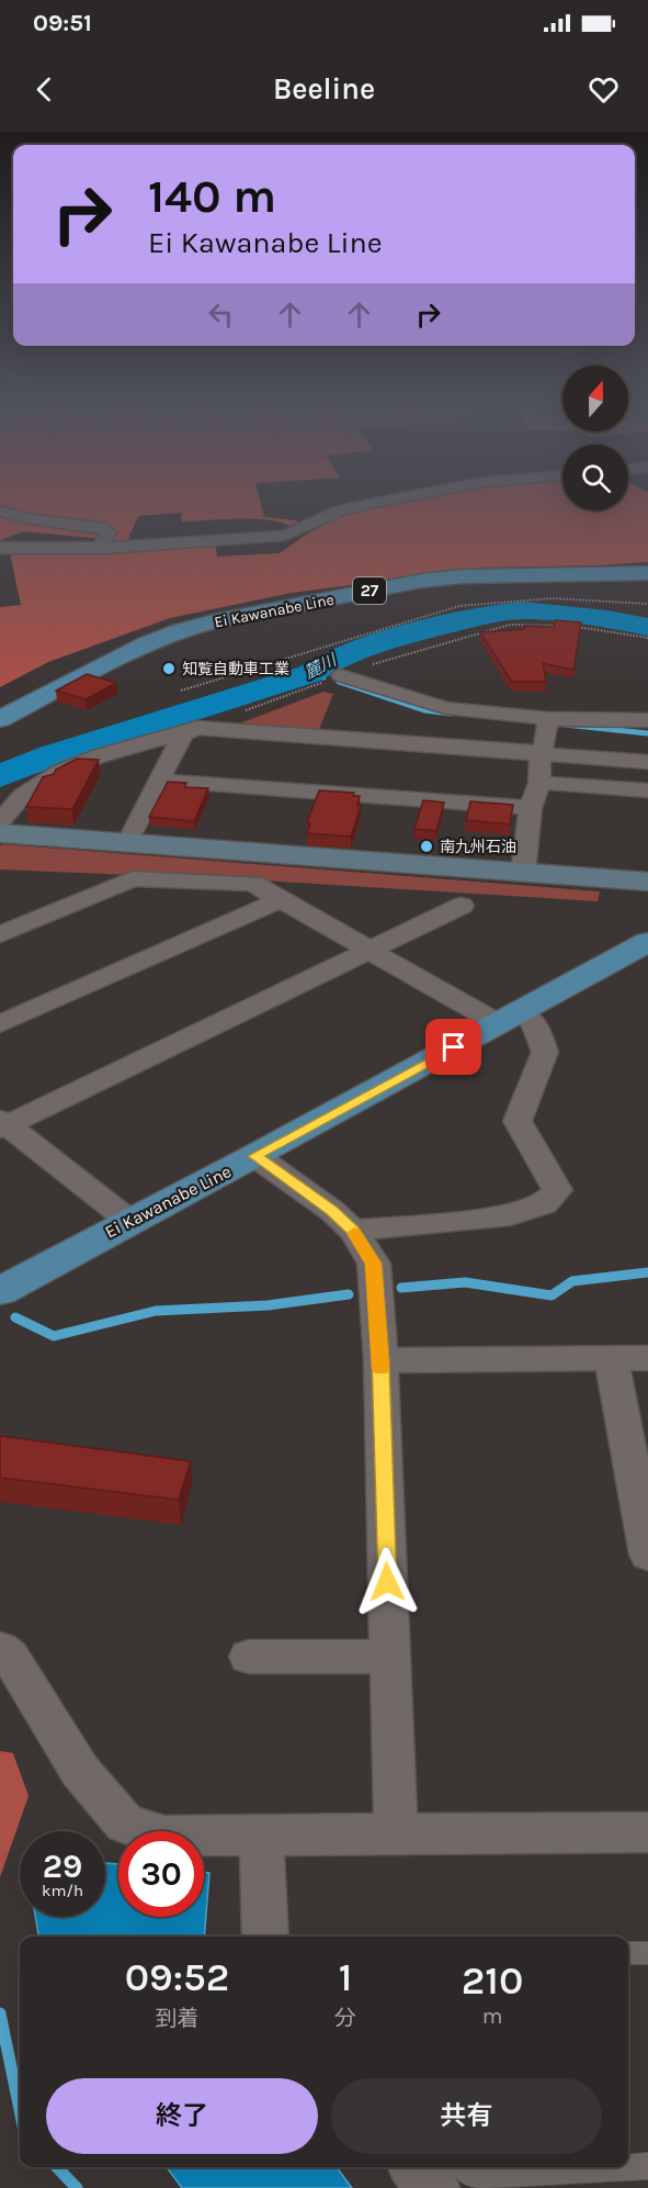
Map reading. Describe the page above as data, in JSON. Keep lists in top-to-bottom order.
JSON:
{
  "streets": {
    "main road": ["27", "Ei Kawanabe Line"]
  },
  "water": ["麓川"],
  "places": ["知覧自動車工業", "南九州石油"],
  "north": "top",
  "page": {
    "status": "09:51",
    "header": "Beeline",
    "turn": ["140 m", "Ei Kawanabe Line"],
    "speed": "29 km/h",
    "limit": "30",
    "eta": [
      "09:52",
      "到着",
      "1",
      "分",
      "210",
      "m"
    ],
    "buttons": ["終了", "共有"]
  }
}
